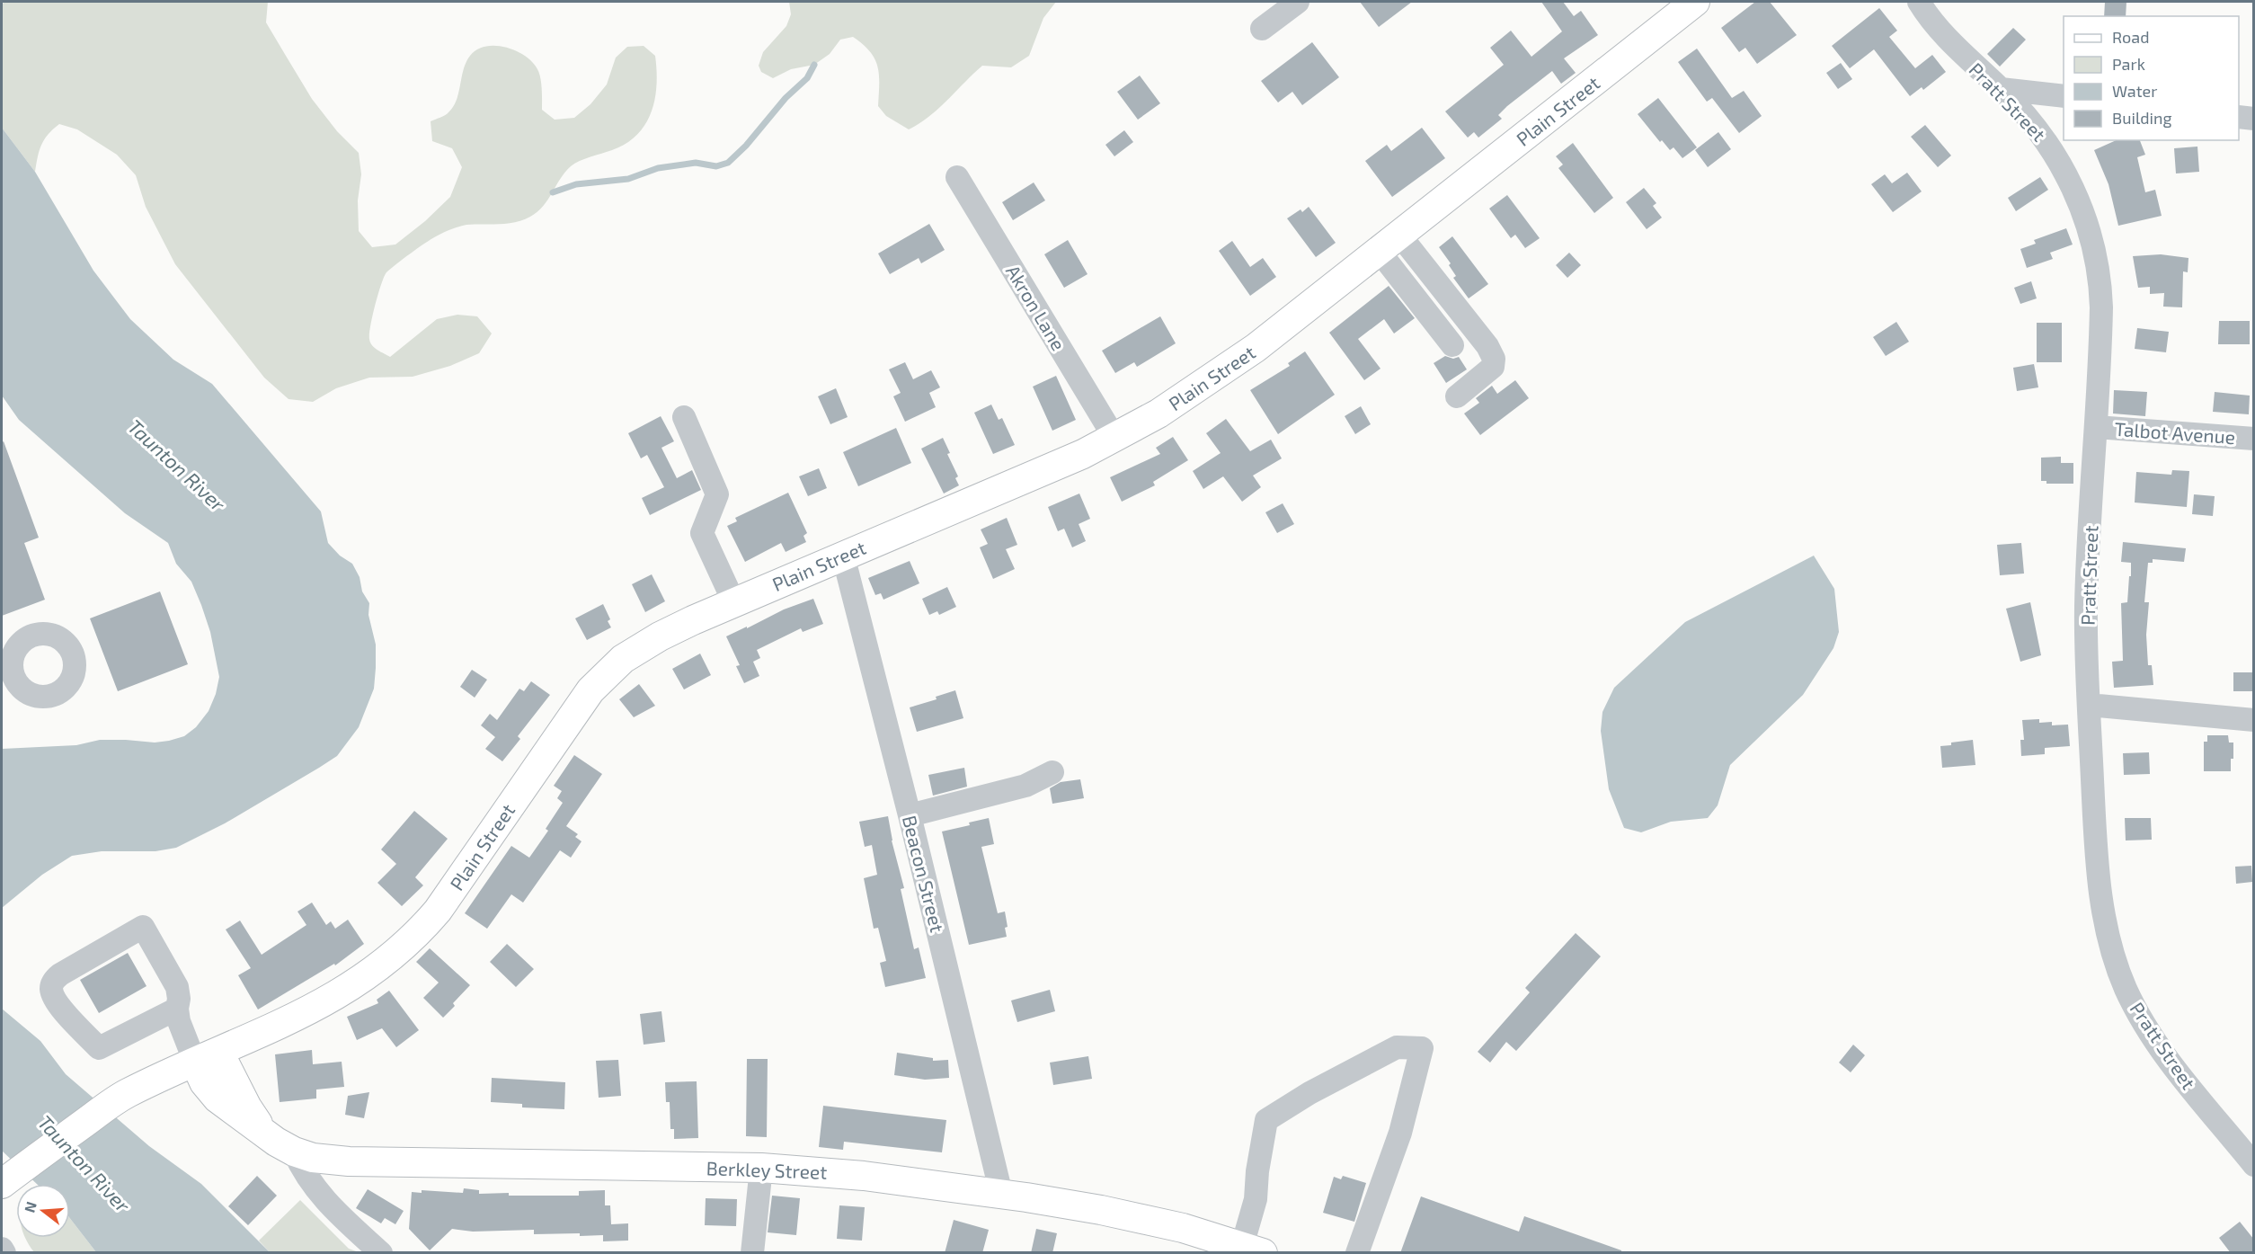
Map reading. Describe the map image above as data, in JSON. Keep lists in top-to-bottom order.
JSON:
{
  "streets": {
    "main road": ["Plain Street", "Berkley Street"],
    "street": [
      "Pratt Street",
      "Akron Lane",
      "Talbot Avenue",
      "Beacon Street"
    ]
  },
  "crossings": [
    ["Pratt Street", "Talbot Avenue"],
    ["Plain Street", "Akron Lane"],
    ["Plain Street", "Beacon Street"],
    ["Plain Street", "Berkley Street"],
    ["Beacon Street", "Berkley Street"]
  ],
  "water": ["Taunton River"],
  "legend": [
    "Road",
    "Park",
    "Water",
    "Building"
  ],
  "north": "left"
}
